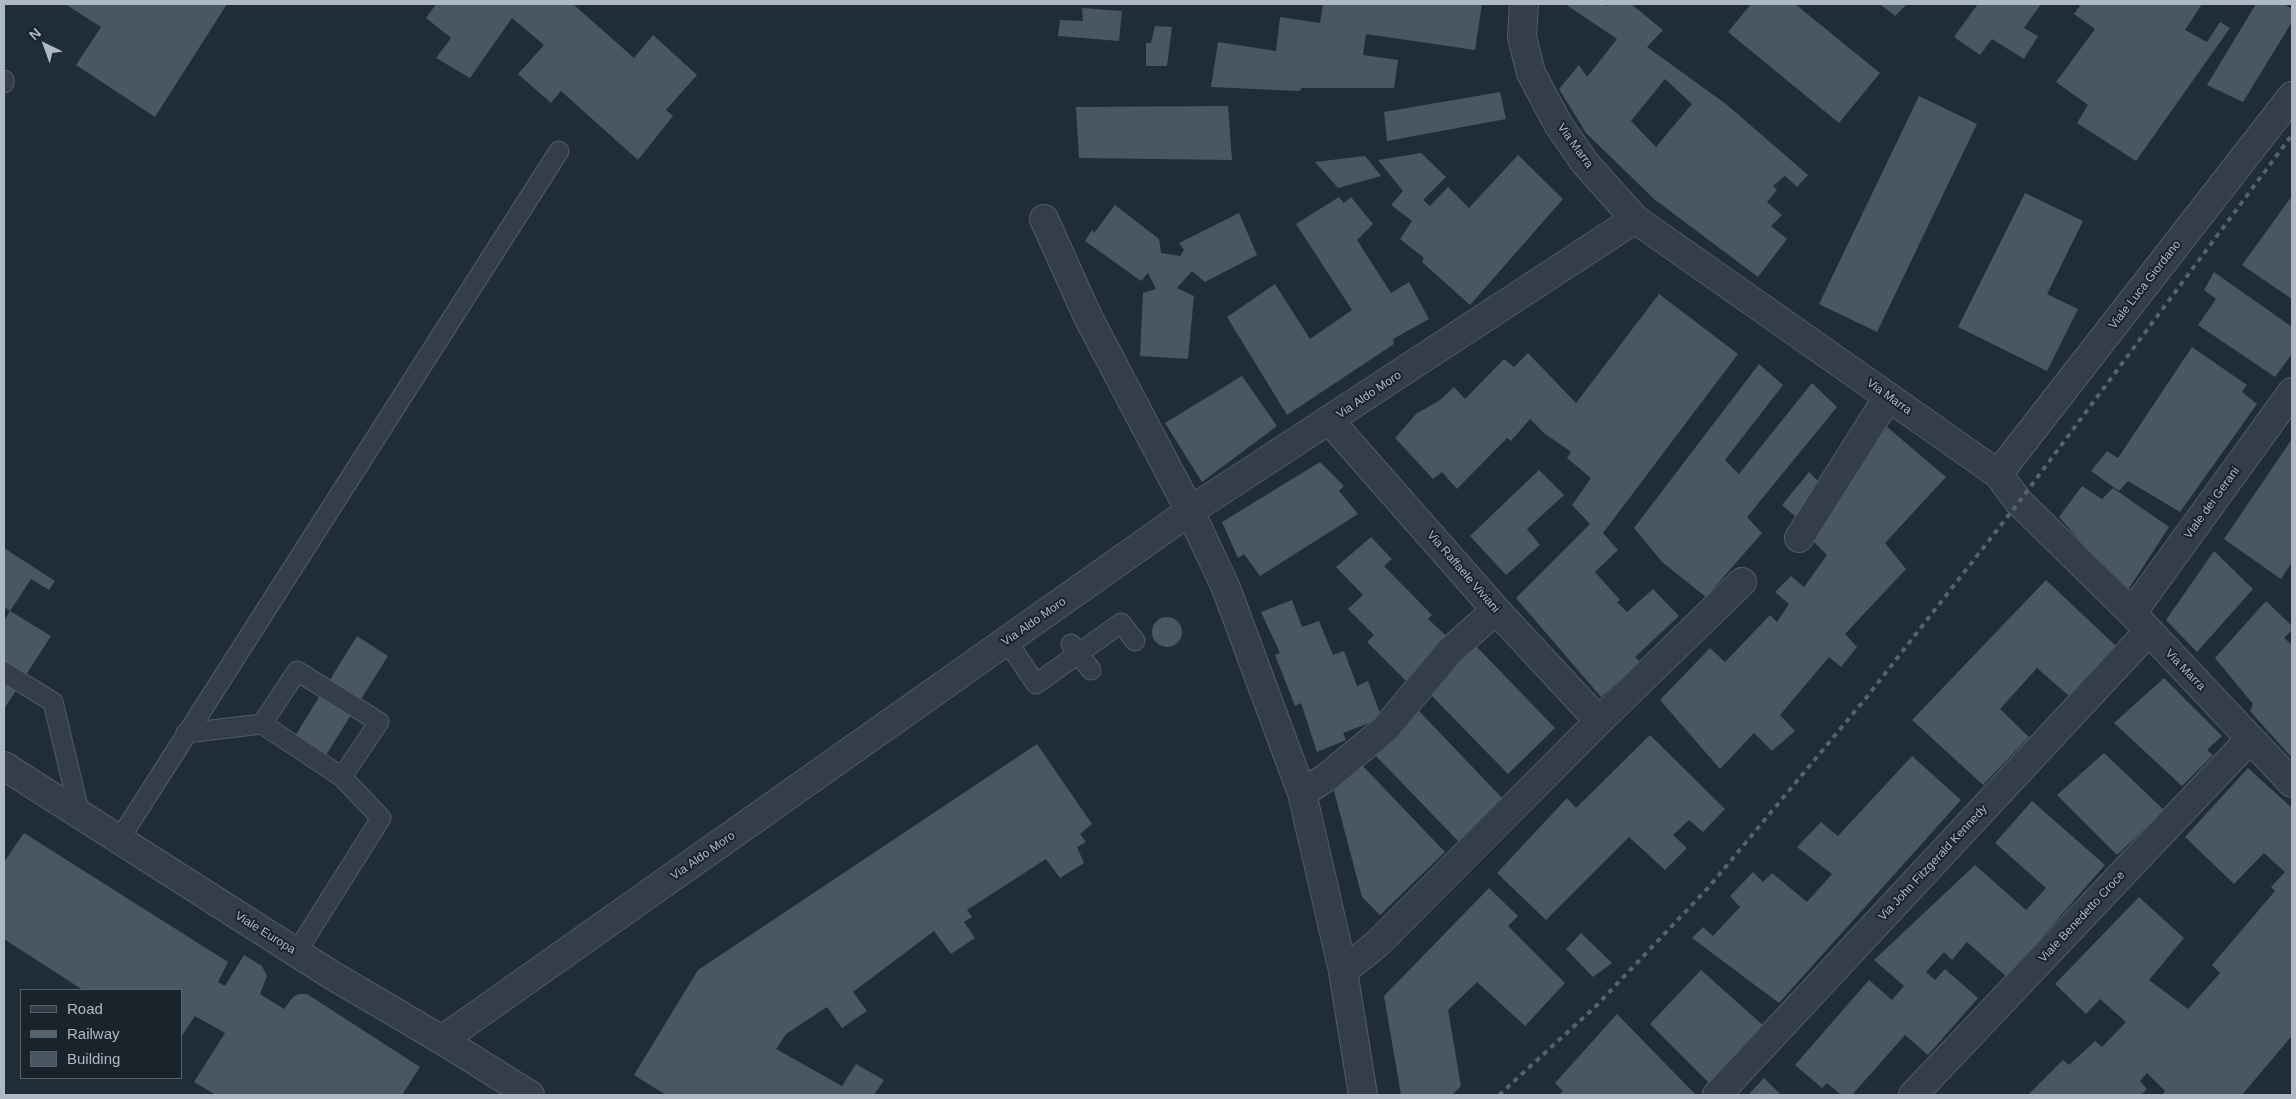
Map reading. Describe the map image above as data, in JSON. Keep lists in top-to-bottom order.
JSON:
{
  "streets": {
    "street": [
      "Via Marra",
      "Viale Luca Giordano",
      "Via Aldo Moro",
      "Viale dei Gerani",
      "Via Raffaele Viviani",
      "Via John Fitzgerald Kennedy",
      "Viale Benedetto Croce",
      "Viale Europa"
    ]
  },
  "crossings": [
    ["Via Marra", "Viale Luca Giordano"],
    ["Via Marra", "Via Aldo Moro"],
    ["Via Marra", "Viale dei Gerani"],
    ["Via Marra", "Via John Fitzgerald Kennedy"],
    ["Via Marra", "Viale Benedetto Croce"],
    ["Via Aldo Moro", "Via Raffaele Viviani"],
    ["Via Aldo Moro", "Viale Europa"],
    ["Viale dei Gerani", "Via John Fitzgerald Kennedy"]
  ],
  "legend": ["Road", "Railway", "Building"],
  "north": "top left"
}
